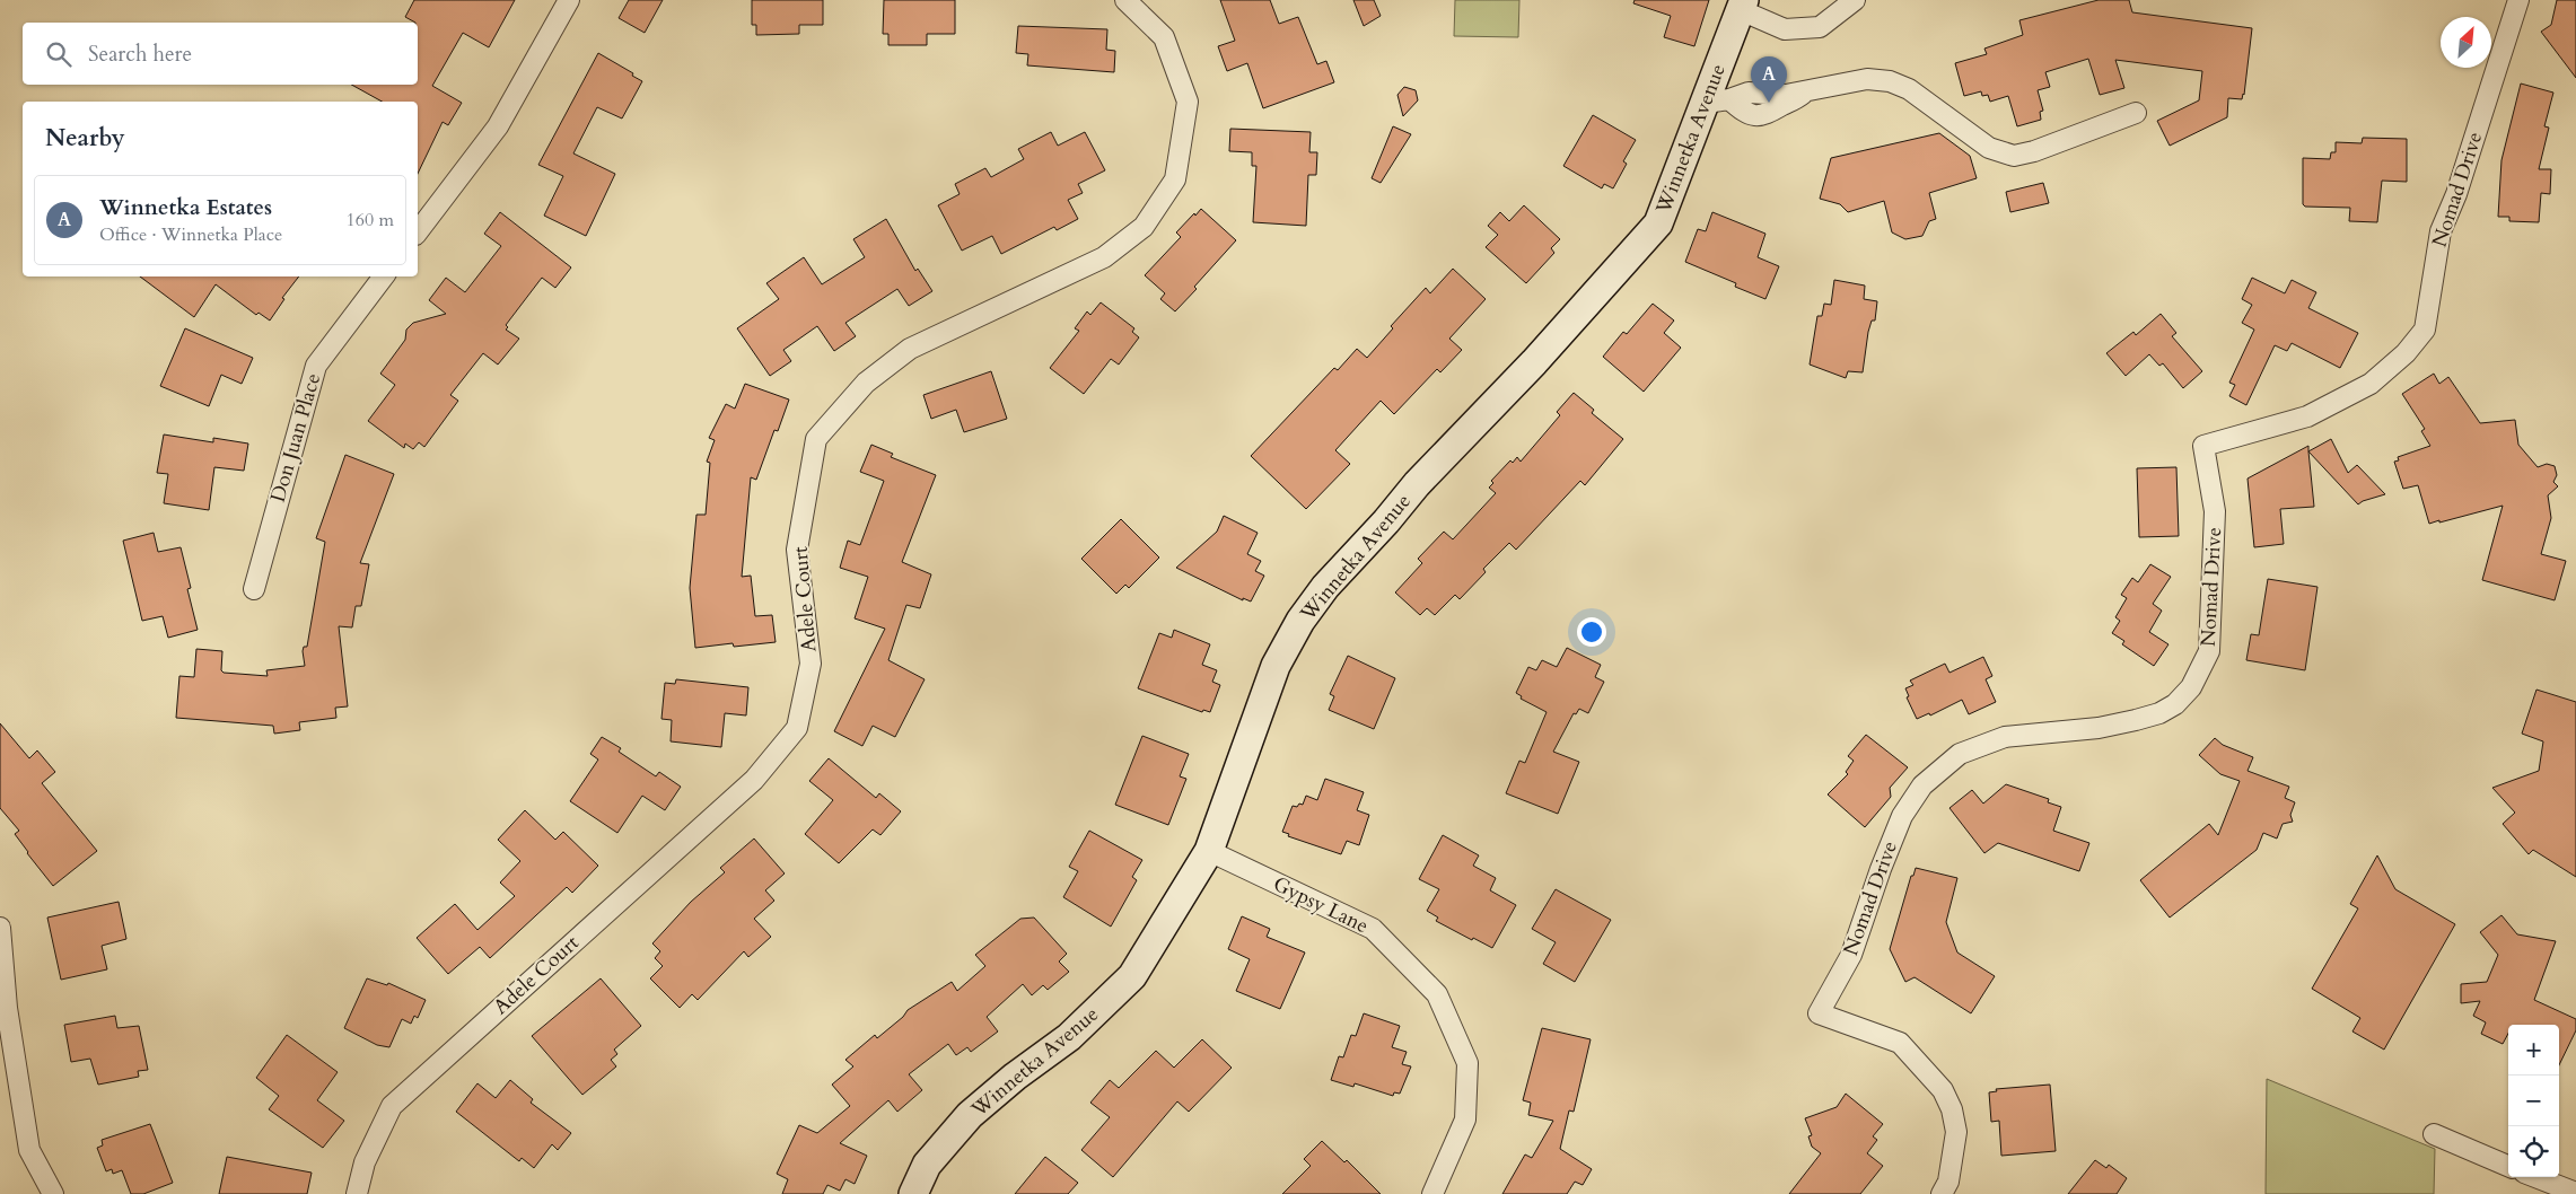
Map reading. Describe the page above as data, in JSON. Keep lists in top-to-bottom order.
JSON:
{
  "streets": {
    "main road": ["Winnetka Avenue"],
    "street": [
      "Nomad Drive",
      "Don Juan Place",
      "Adele Court",
      "Gypsy Lane"
    ]
  },
  "crossings": [
    ["Winnetka Avenue", "Gypsy Lane"]
  ],
  "north": "top right",
  "page": {
    "search": "Search here",
    "pins": "A",
    "heading": "Nearby",
    "list": [
      {
        "mark": "A",
        "name": "Winnetka Estates",
        "note": "Office · Winnetka Place",
        "value": "160 m"
      }
    ],
    "map_buttons": ["+", "−"]
  }
}
